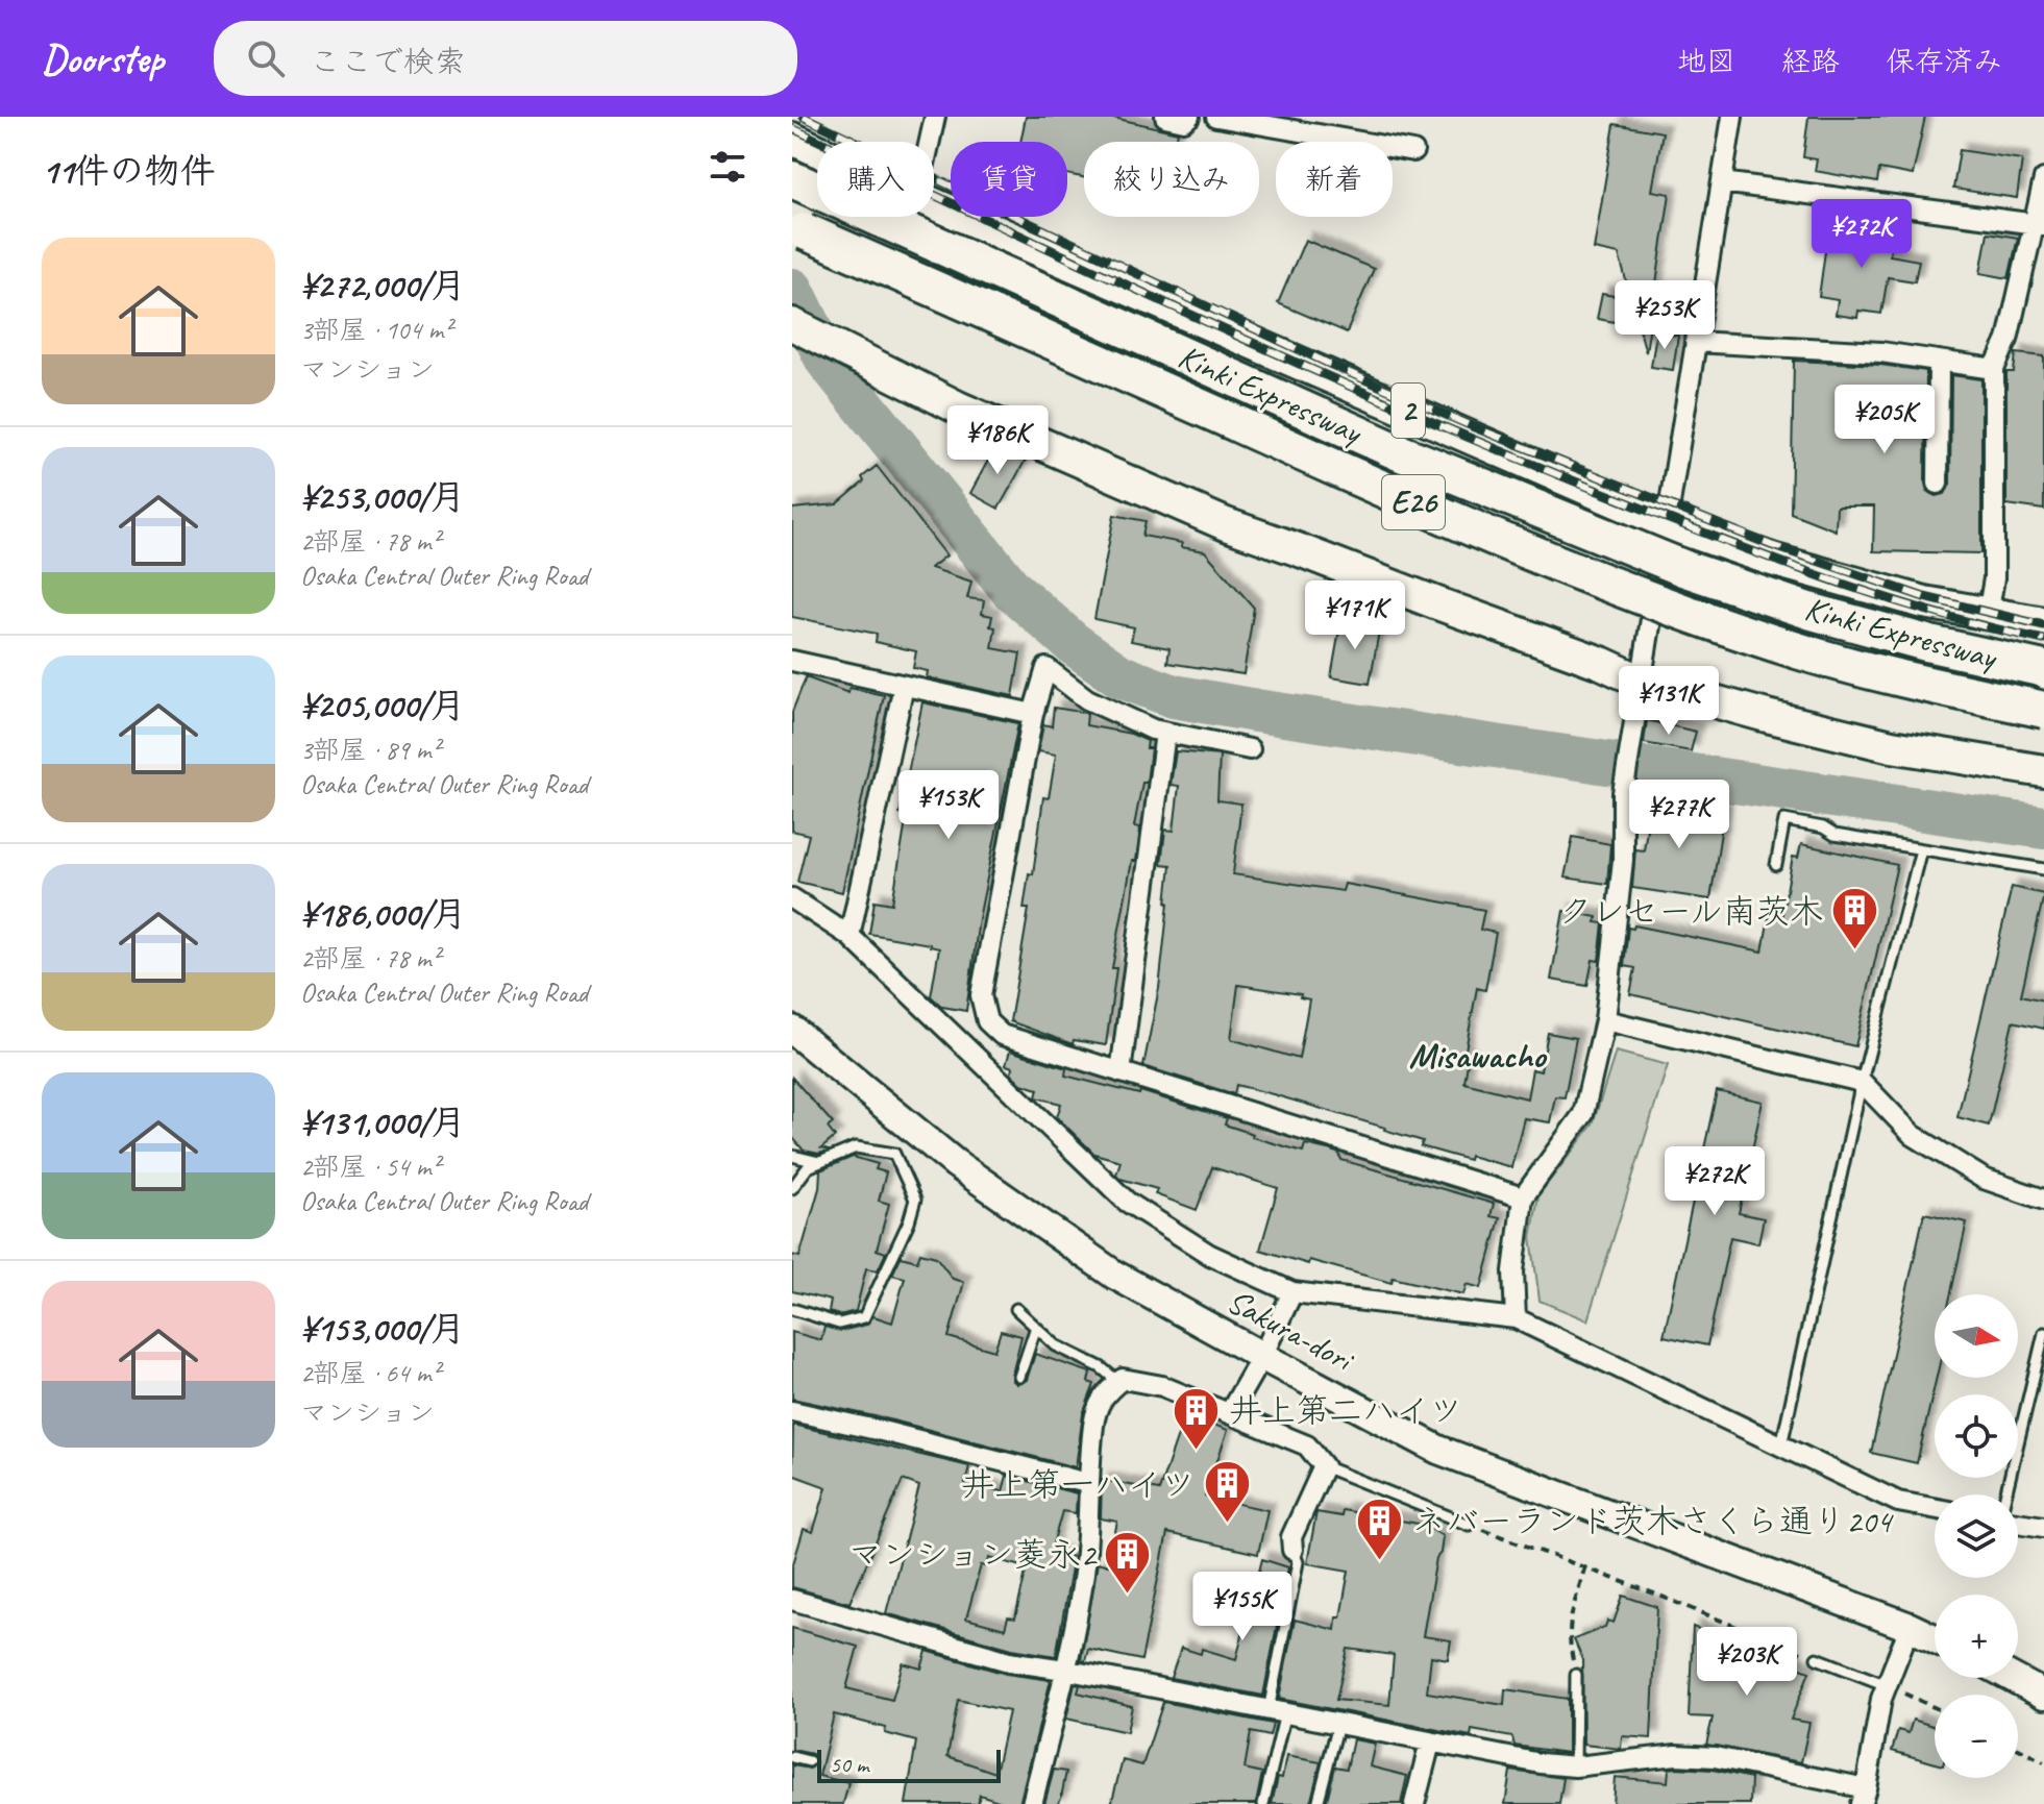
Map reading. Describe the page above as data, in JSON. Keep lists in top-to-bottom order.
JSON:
{
  "streets": {
    "highway": ["Kinki Expressway", "E26"],
    "main road": ["2"],
    "street": ["Sakura-dori"]
  },
  "districts": ["Misawacho"],
  "places": {
    "building": [
      "クレセール南茨木",
      "井上第二ハイツ",
      "井上第一ハイツ",
      "ネバーランド茨木さくら通り204",
      "マンション菱永2"
    ]
  },
  "scale_bar": "50 m",
  "north": "right",
  "page": {
    "header": "Doorstep",
    "search": "ここで検索",
    "nav": ["地図", "経路", "保存済み"],
    "heading": "11件の物件",
    "chip": [
      "購入",
      "賃貸",
      "絞り込み",
      "新着"
    ],
    "price": [
      "¥272K",
      "¥253K",
      "¥205K",
      "¥186K",
      "¥171K",
      "¥131K",
      "¥153K",
      "¥277K",
      "¥272K",
      "¥155K",
      "¥203K"
    ],
    "list": [
      {
        "name": "¥272,000/月",
        "note": "3部屋 · 104 m² · マンション"
      },
      {
        "name": "¥253,000/月",
        "note": "2部屋 · 78 m² · Osaka Central Outer Ring Road"
      },
      {
        "name": "¥205,000/月",
        "note": "3部屋 · 89 m² · Osaka Central Outer Ring Road"
      },
      {
        "name": "¥186,000/月",
        "note": "2部屋 · 78 m² · Osaka Central Outer Ring Road"
      },
      {
        "name": "¥131,000/月",
        "note": "2部屋 · 54 m² · Osaka Central Outer Ring Road"
      },
      {
        "name": "¥153,000/月",
        "note": "2部屋 · 64 m² · マンション"
      }
    ],
    "map_buttons": ["+", "−"],
    "scale": "50 m"
  }
}
